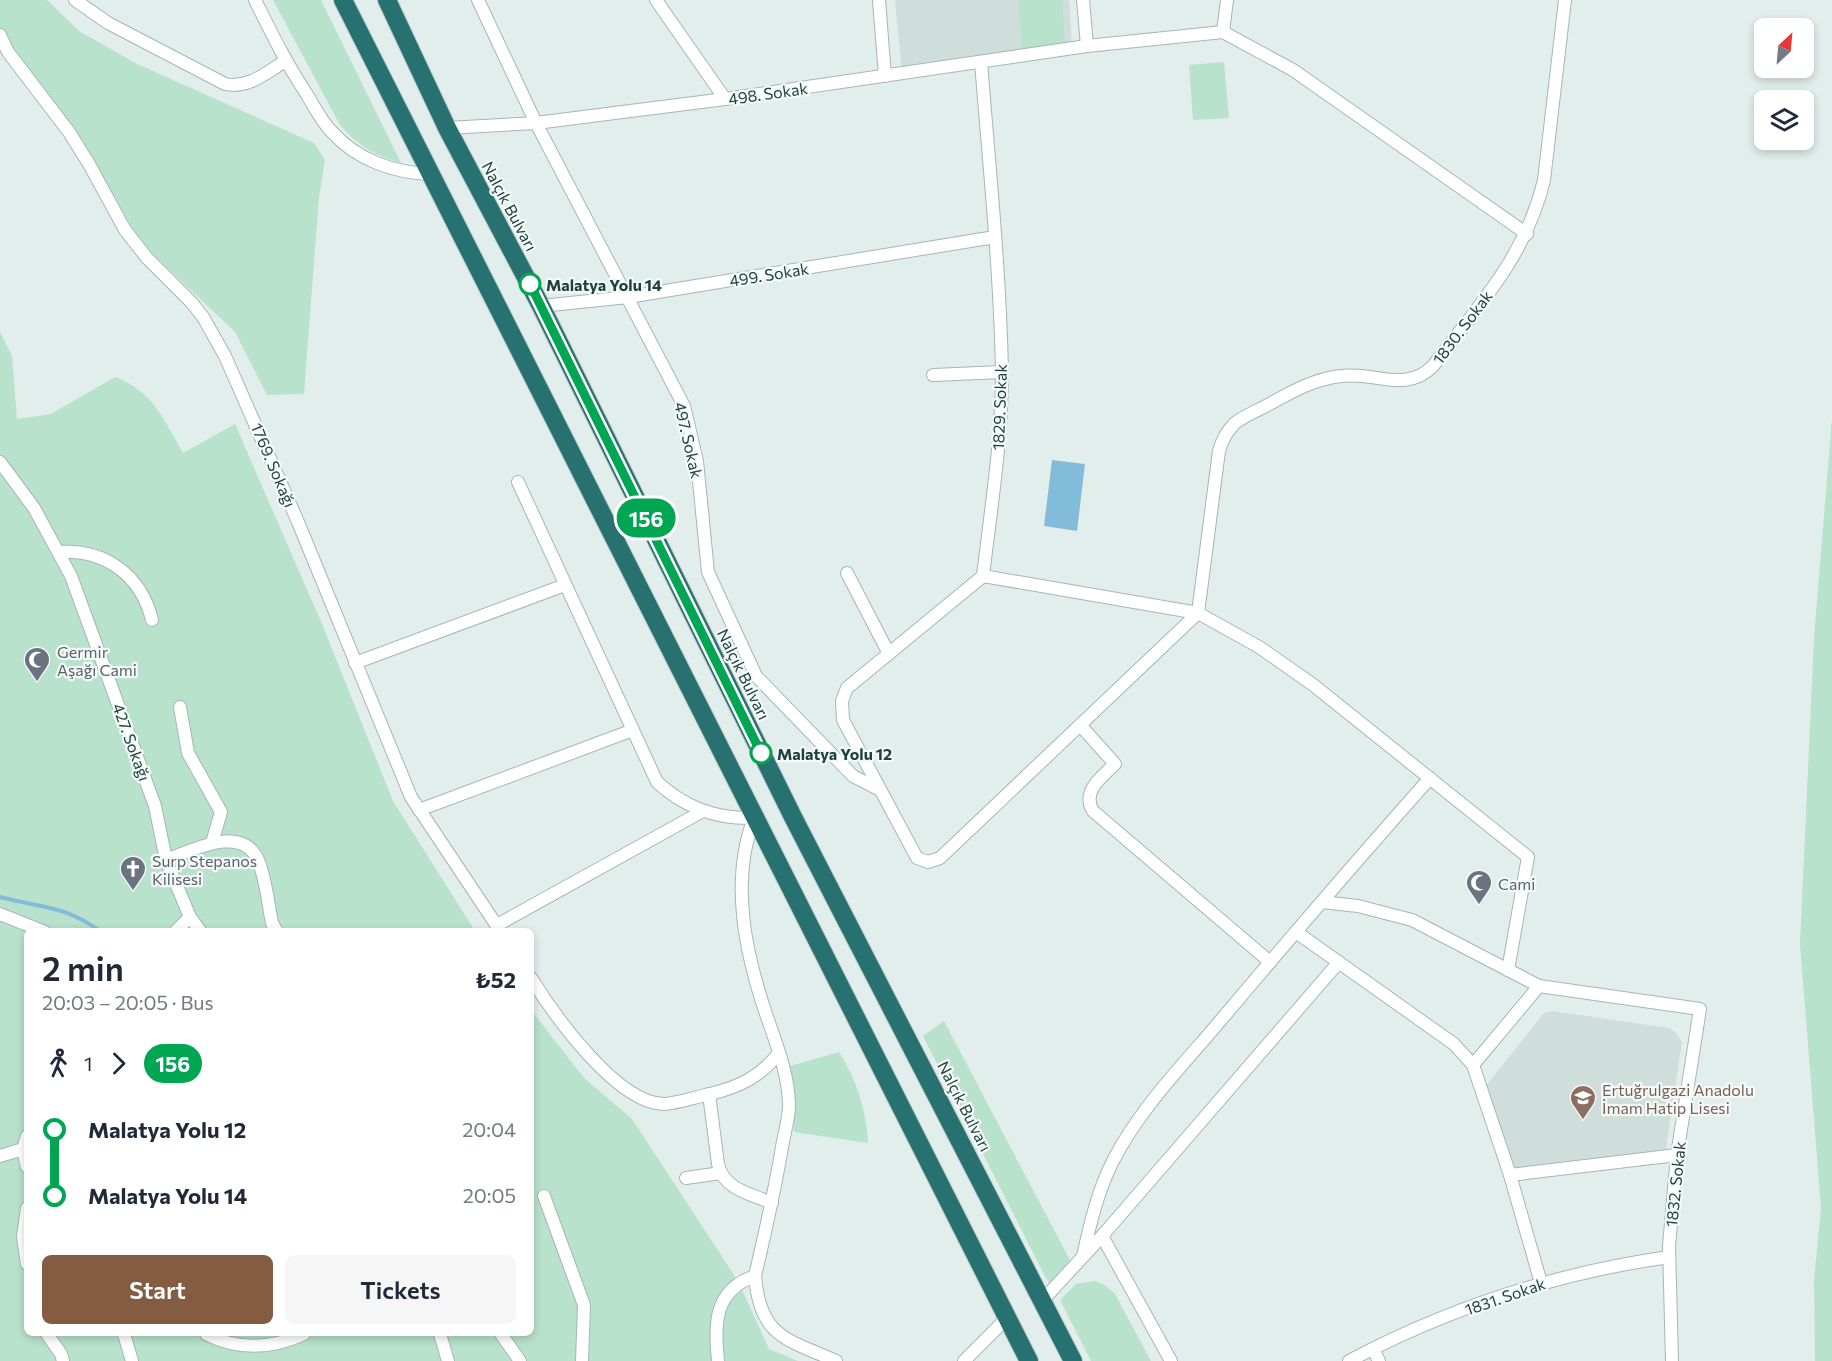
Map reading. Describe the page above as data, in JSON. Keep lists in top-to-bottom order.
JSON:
{
  "streets": {
    "highway": ["Nalçık Bulvarı"],
    "street": [
      "498. Sokak",
      "499. Sokak",
      "1830. Sokak",
      "1829. Sokak",
      "497. Sokak",
      "1769. Sokağı",
      "427. Sokağı",
      "1832. Sokak",
      "1831. Sokak"
    ]
  },
  "crossings": [
    ["498. Sokak", "Nalçık Bulvarı"],
    ["498. Sokak", "1829. Sokak"],
    ["498. Sokak", "497. Sokak"],
    ["Nalçık Bulvarı", "499. Sokak"],
    ["499. Sokak", "1829. Sokak"],
    ["499. Sokak", "497. Sokak"],
    ["1832. Sokak", "1831. Sokak"]
  ],
  "places": {
    "other": ["Malatya Yolu 14", "Malatya Yolu 12"],
    "mosque": ["Germir Aşağı Cami", "Cami"],
    "church": ["Surp Stepanos Kilisesi"],
    "school or university": ["Ertuğrulgazi Anadolu İmam Hatip Lisesi"]
  },
  "lines": ["bus line 156"],
  "north": "top right",
  "page": {
    "on_map": "156",
    "heading": ["2 min", "20:03 – 20:05 · Bus", "₺52"],
    "legs": ["1", "156"],
    "list": [
      {
        "name": "Malatya Yolu 12",
        "value": "20:04"
      },
      {
        "name": "Malatya Yolu 14",
        "value": "20:05"
      }
    ],
    "buttons": ["Start", "Tickets"]
  }
}
